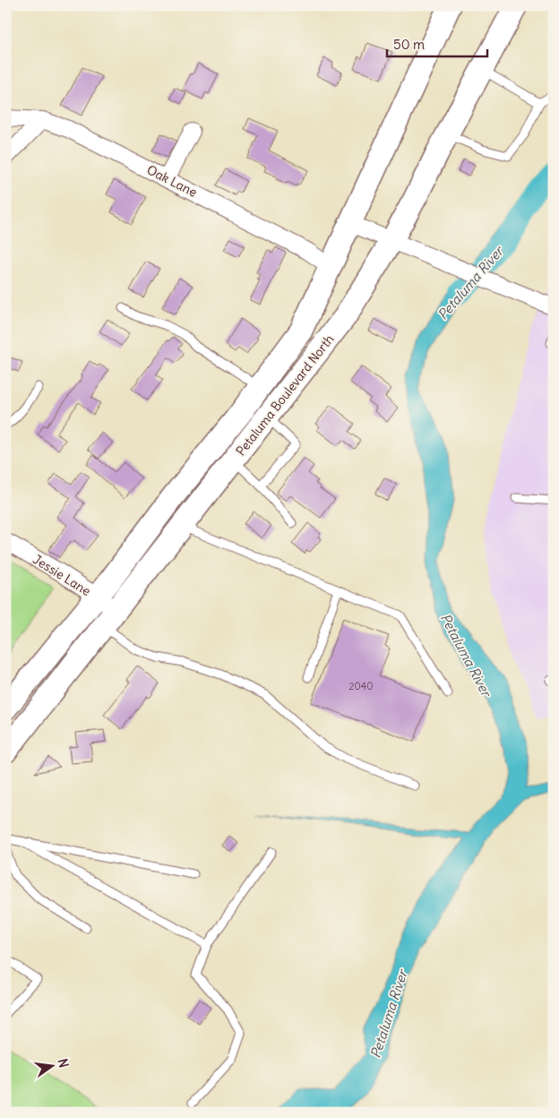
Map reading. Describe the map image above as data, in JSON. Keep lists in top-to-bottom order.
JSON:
{
  "streets": {
    "main road": ["Petaluma Boulevard North"],
    "street": ["Oak Lane", "Jessie Lane"]
  },
  "crossings": [
    ["Oak Lane", "Petaluma Boulevard North"],
    ["Petaluma Boulevard North", "Jessie Lane"]
  ],
  "water": ["Petaluma River"],
  "house_numbers": ["2040"],
  "scale_bar": "50 m",
  "north": "right"
}
